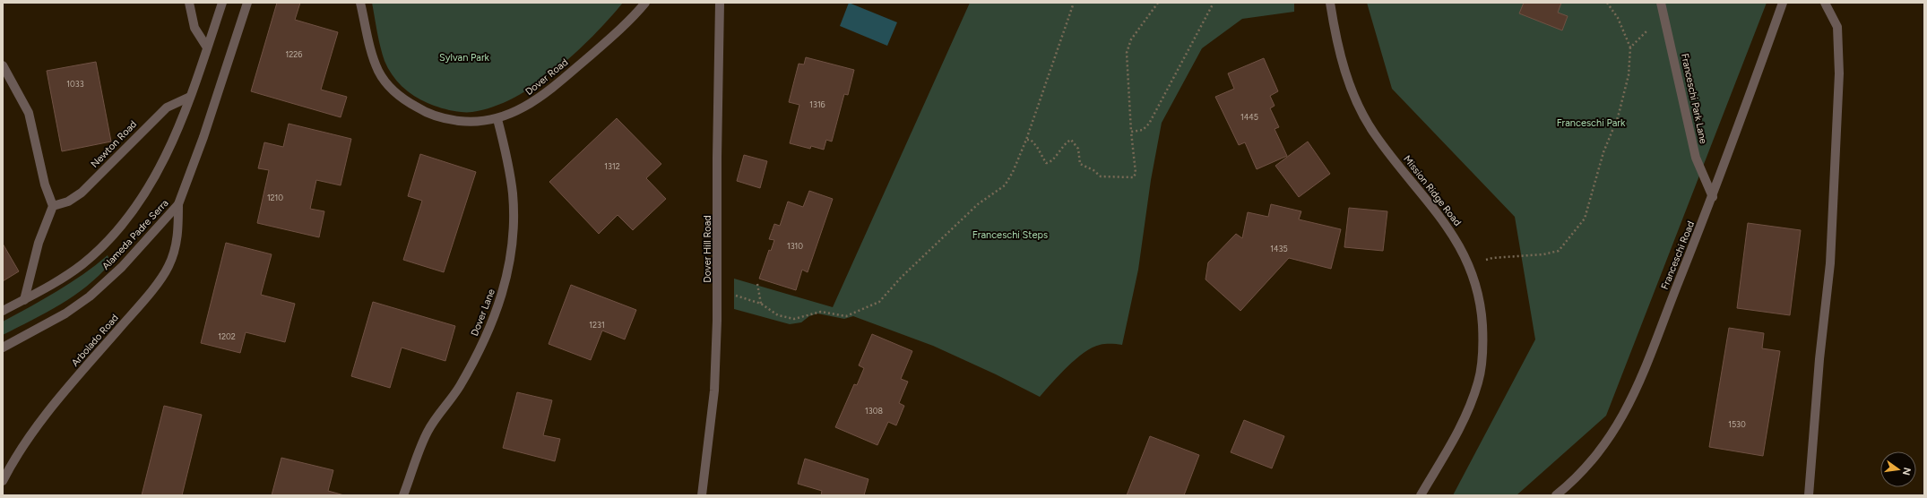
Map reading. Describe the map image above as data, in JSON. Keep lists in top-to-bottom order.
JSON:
{
  "streets": {
    "street": [
      "Dover Road",
      "Franceschi Park Lane",
      "Newton Road",
      "Mission Ridge Road",
      "Alameda Padre Serra",
      "Dover Hill Road",
      "Franceschi Road",
      "Dover Lane",
      "Arbolado Road"
    ]
  },
  "crossings": [
    ["Dover Road", "Dover Lane"],
    ["Franceschi Park Lane", "Franceschi Road"],
    ["Newton Road", "Alameda Padre Serra"],
    ["Alameda Padre Serra", "Arbolado Road"]
  ],
  "parks": ["Sylvan Park", "Franceschi Park", "Franceschi Steps"],
  "house_numbers": [
    "1226",
    "1033",
    "1316",
    "1445",
    "1312",
    "1210",
    "1310",
    "1435",
    "1231",
    "1202",
    "1308",
    "1530"
  ],
  "north": "right"
}
